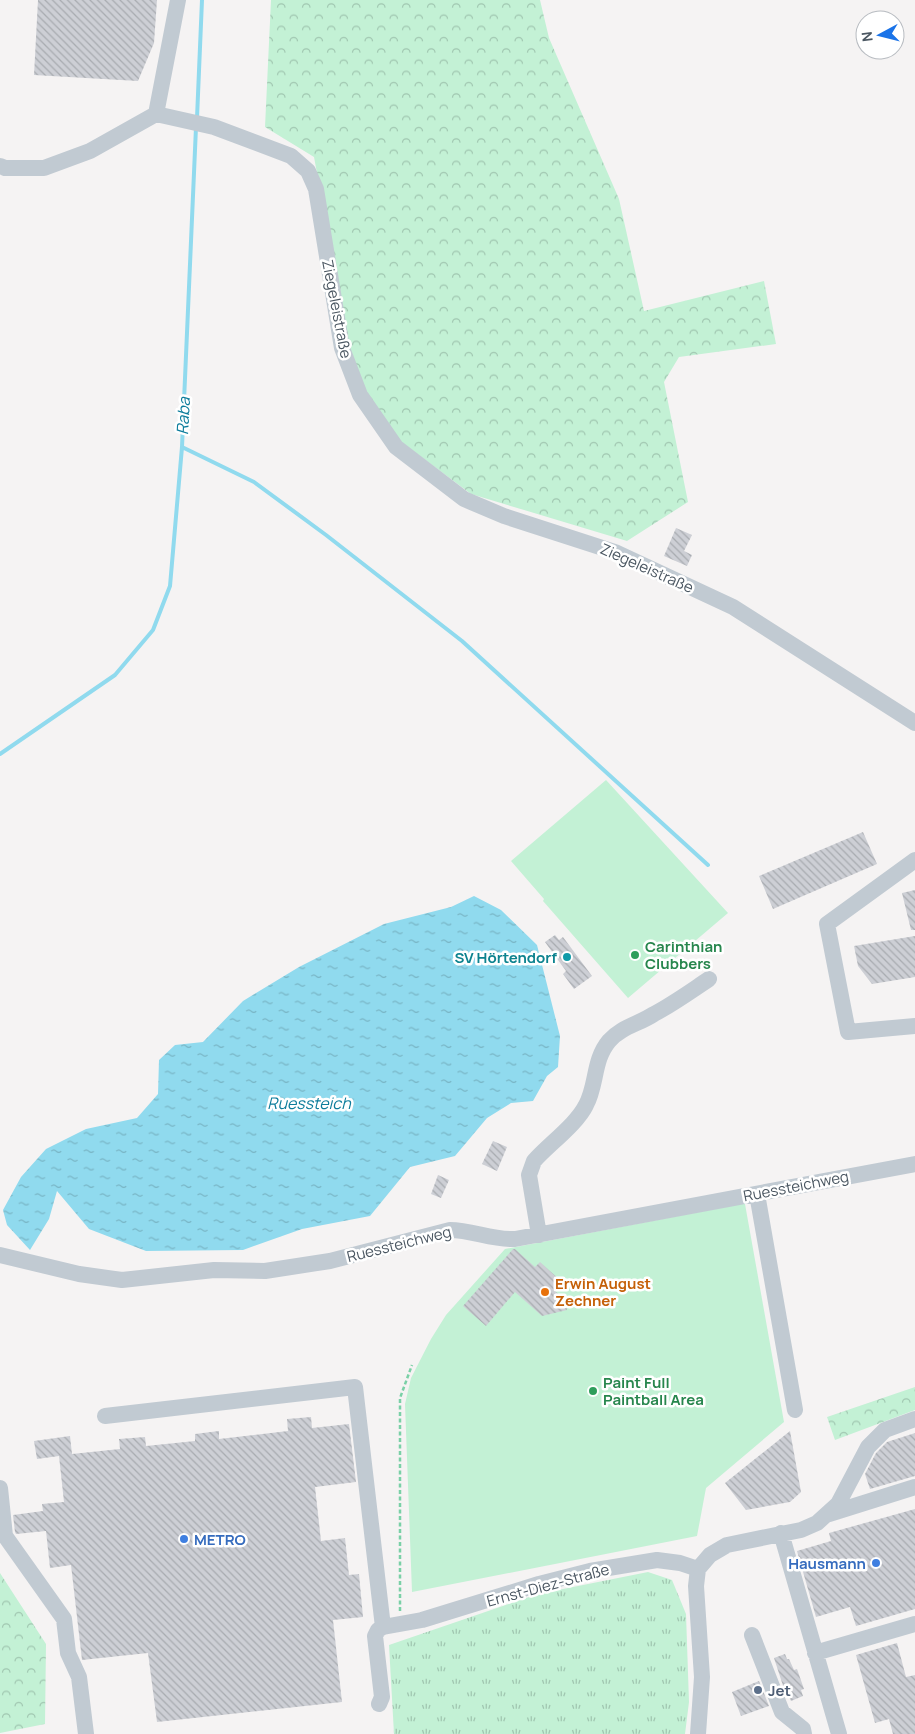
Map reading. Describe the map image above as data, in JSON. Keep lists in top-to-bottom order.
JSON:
{
  "streets": {
    "street": ["Ziegeleistraße", "Ruessteichweg", "Ernst-Diez-Straße"]
  },
  "water": ["Raba", "Ruessteich"],
  "places": [
    "Carinthian Clubbers",
    "SV Hörtendorf",
    "Erwin August Zechner",
    "Paint Full Paintball Area",
    "METRO",
    "Hausmann",
    "Jet"
  ],
  "north": "left"
}
